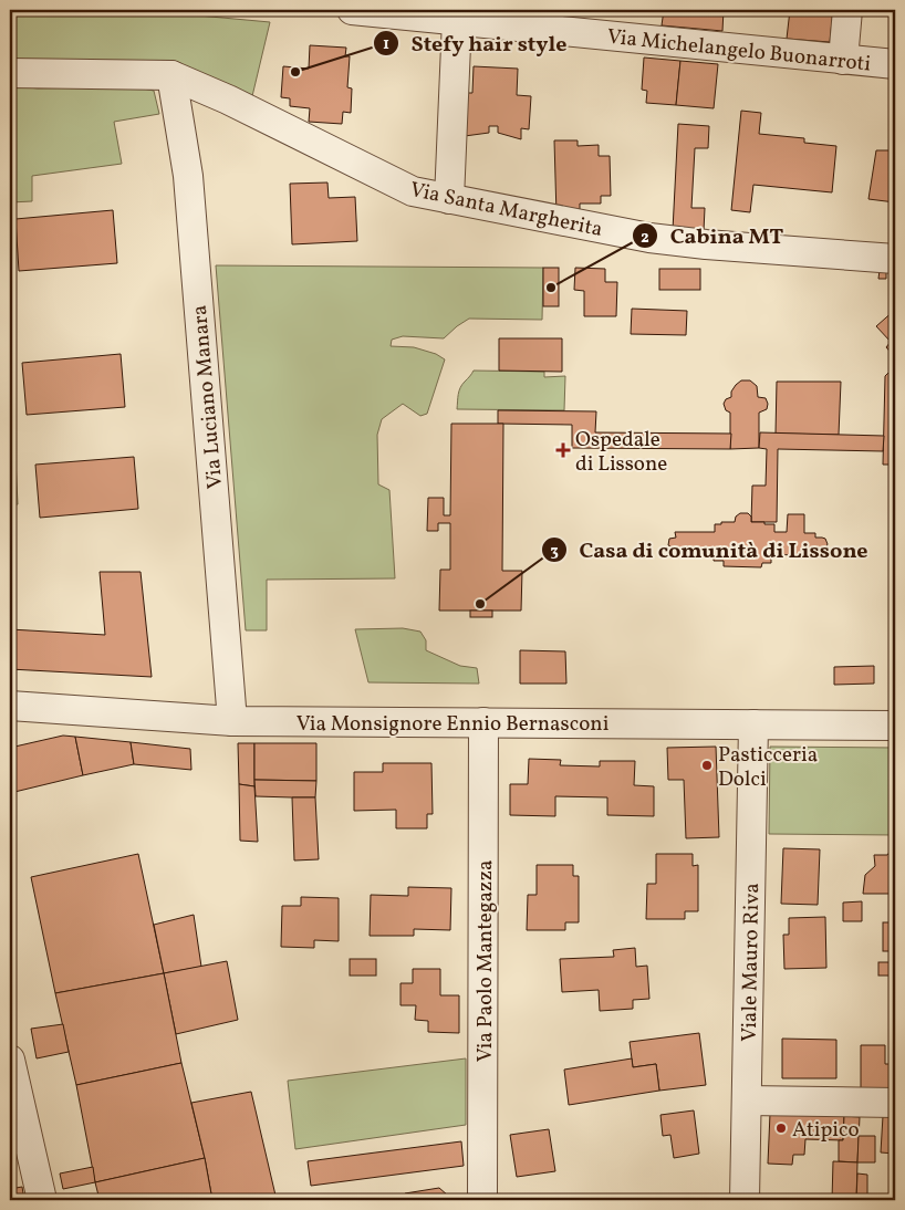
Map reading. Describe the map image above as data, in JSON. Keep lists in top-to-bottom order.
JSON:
{
  "streets": {
    "street": [
      "Via Michelangelo Buonarroti",
      "Via Santa Margherita",
      "Via Luciano Manara",
      "Via Monsignore Ennio Bernasconi",
      "Via Paolo Mantegazza",
      "Viale Mauro Riva"
    ]
  },
  "crossings": [
    ["Via Santa Margherita", "Via Luciano Manara"],
    ["Via Luciano Manara", "Via Monsignore Ennio Bernasconi"],
    ["Via Monsignore Ennio Bernasconi", "Via Paolo Mantegazza"],
    ["Via Monsignore Ennio Bernasconi", "Viale Mauro Riva"]
  ],
  "places": {
    "other": [
      "Stefy hair style",
      "Cabina MT",
      "Casa di comunità di Lissone",
      "Pasticceria Dolci",
      "Atipico"
    ],
    "health": ["Ospedale di Lissone"]
  }
}
